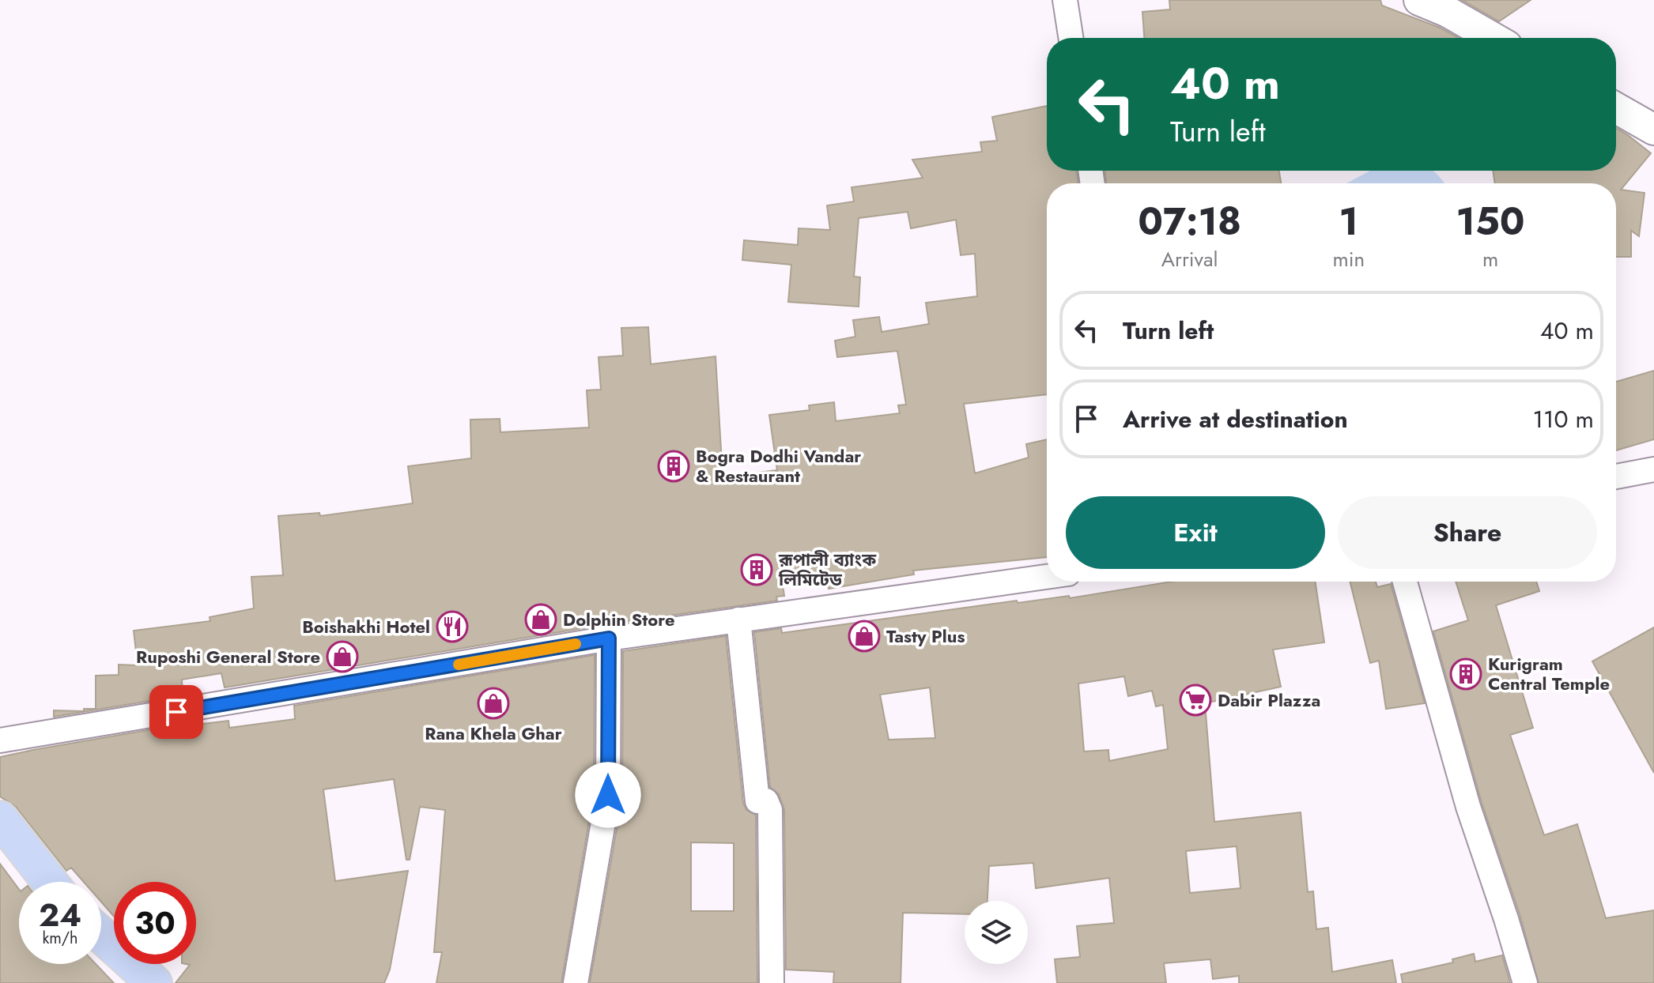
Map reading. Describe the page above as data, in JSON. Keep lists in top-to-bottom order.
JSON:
{
  "places": {
    "building": ["Bogra Dodhi Vandar & Restaurant", "রূপালী ব্যাংক লিমিটেড", "Kurigram Central Temple"],
    "shop": [
      "Dolphin Store",
      "Tasty Plus",
      "Ruposhi General Store",
      "Rana Khela Ghar"
    ],
    "restaurant": ["Boishakhi Hotel"],
    "supermarket": ["Dabir Plazza"]
  },
  "page": {
    "turn": ["40 m", "Turn left"],
    "eta": [
      "07:18",
      "Arrival",
      "1",
      "min",
      "150",
      "m"
    ],
    "list": [
      {
        "name": "Turn left",
        "value": "40 m"
      },
      {
        "name": "Arrive at destination",
        "value": "110 m"
      }
    ],
    "buttons": ["Exit", "Share"],
    "speed": "24 km/h",
    "limit": "30"
  }
}
